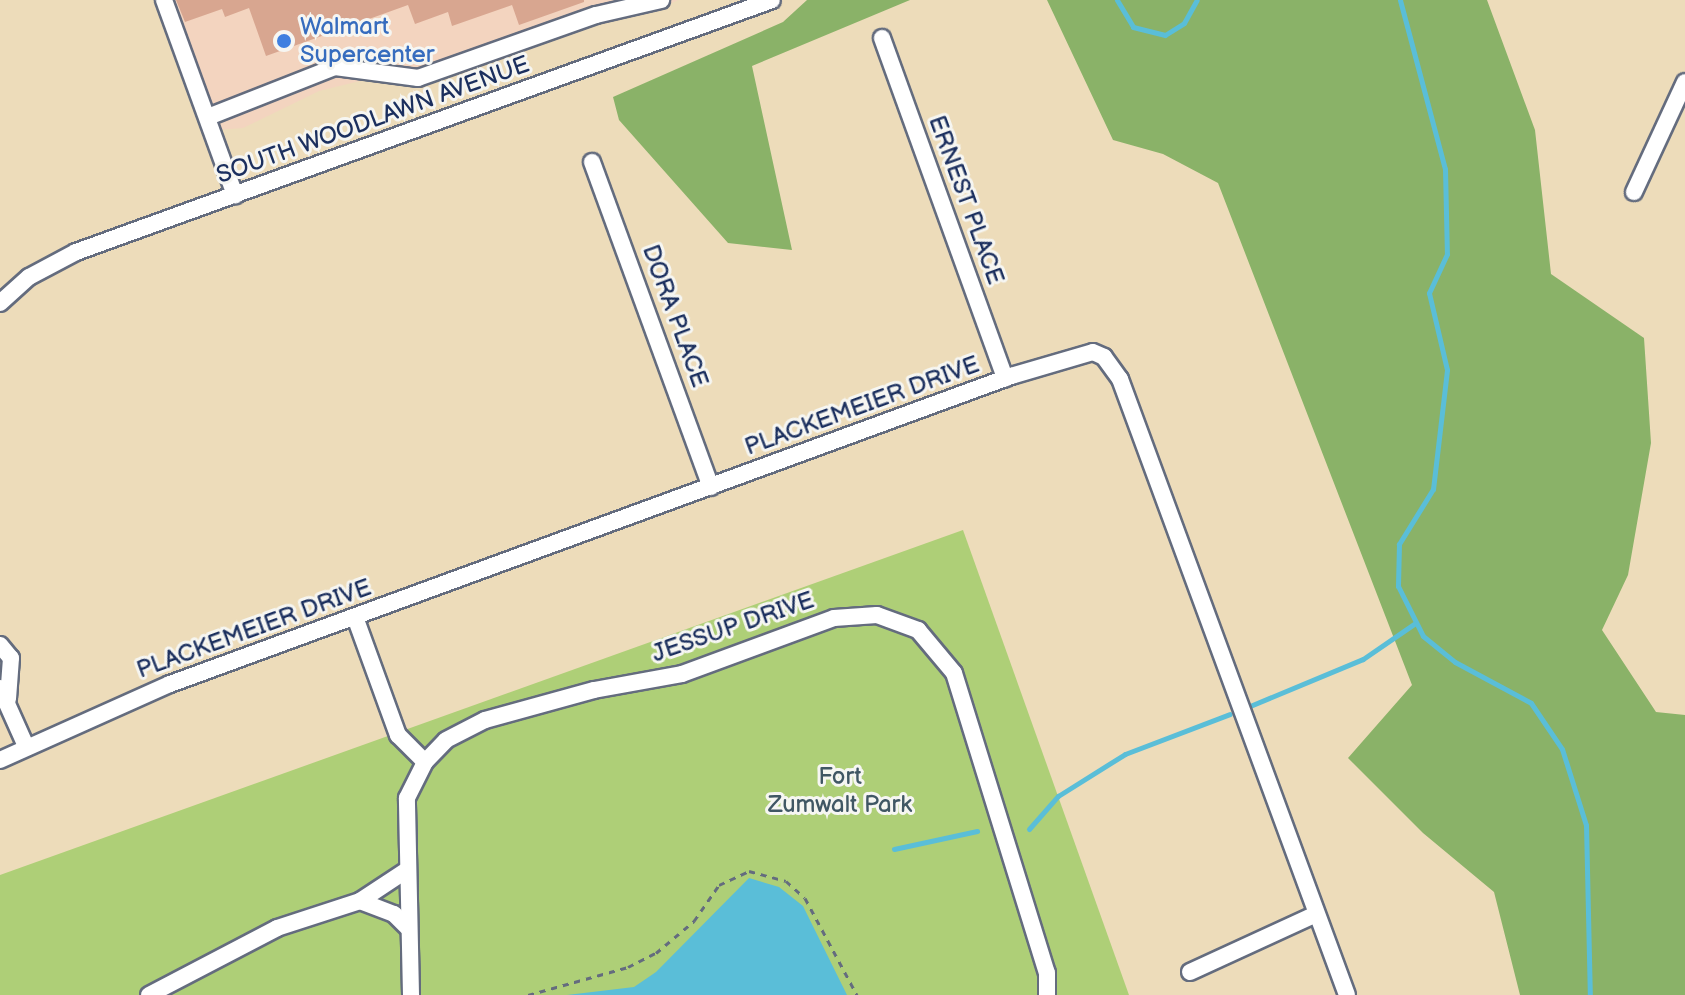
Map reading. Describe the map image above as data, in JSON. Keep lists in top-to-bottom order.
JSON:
{
  "streets": {
    "street": [
      "SOUTH WOODLAWN AVENUE",
      "ERNEST PLACE",
      "DORA PLACE",
      "PLACKEMEIER DRIVE",
      "JESSUP DRIVE"
    ]
  },
  "crossings": [
    ["ERNEST PLACE", "PLACKEMEIER DRIVE"],
    ["DORA PLACE", "PLACKEMEIER DRIVE"]
  ],
  "parks": ["Fort Zumwalt Park"],
  "places": ["Walmart Supercenter"]
}
